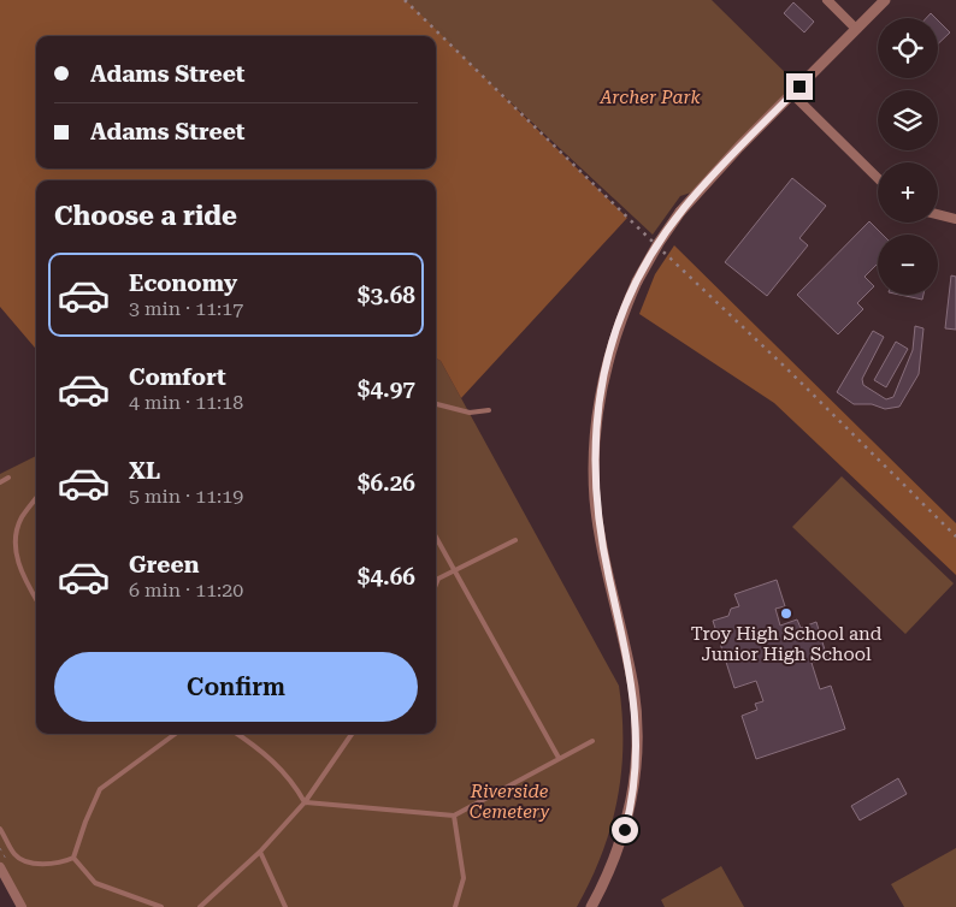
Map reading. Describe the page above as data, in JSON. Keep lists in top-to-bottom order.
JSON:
{
  "parks": ["Archer Park", "Riverside Cemetery"],
  "places": ["Troy High School and Junior High School"],
  "page": {
    "map_buttons": ["+", "−"],
    "banner": ["Adams Street", "Adams Street"],
    "heading": "Choose a ride",
    "list": [
      {
        "name": "Economy",
        "note": "3 min · 11:17",
        "value": "$3.68"
      },
      {
        "name": "Comfort",
        "note": "4 min · 11:18",
        "value": "$4.97"
      },
      {
        "name": "XL",
        "note": "5 min · 11:19",
        "value": "$6.26"
      },
      {
        "name": "Green",
        "note": "6 min · 11:20",
        "value": "$4.66"
      }
    ],
    "buttons": "Confirm"
  }
}
